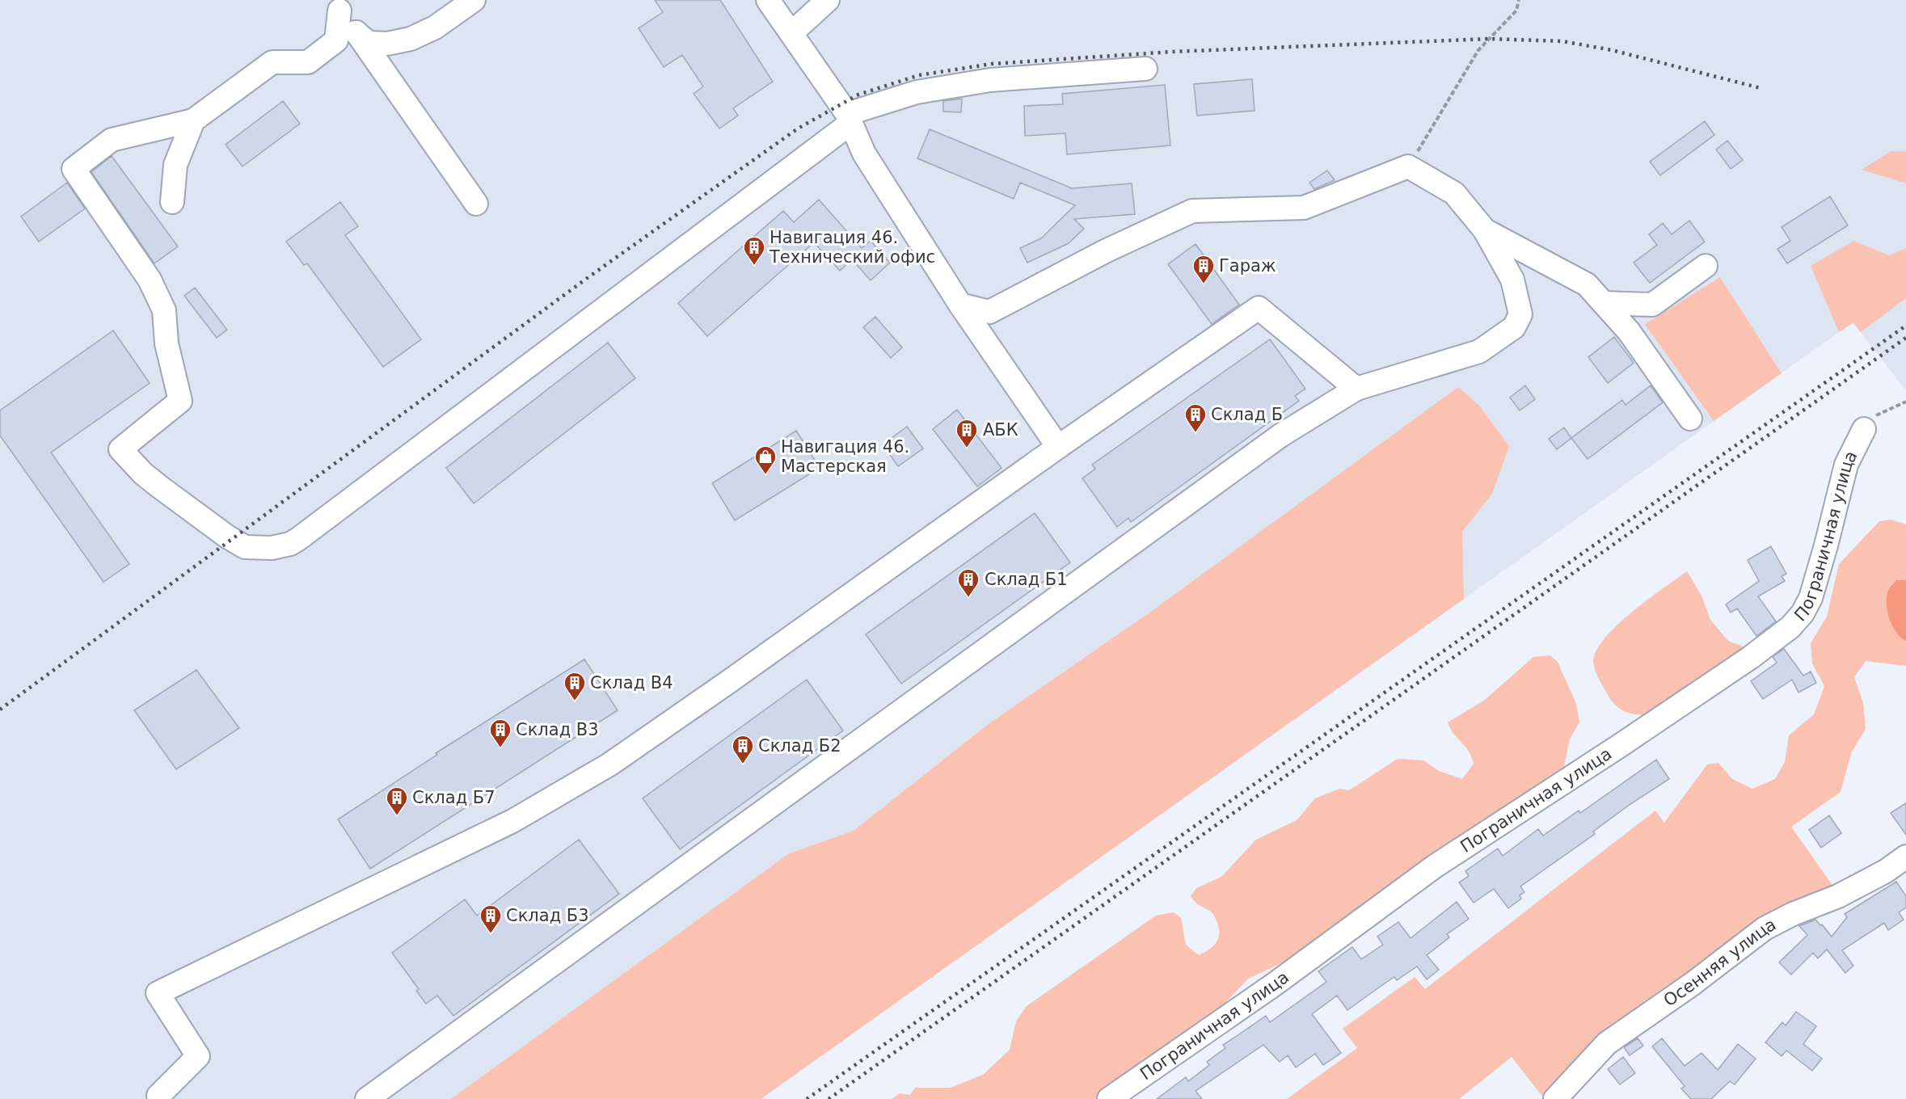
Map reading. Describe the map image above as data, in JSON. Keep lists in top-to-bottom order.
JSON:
{
  "streets": {
    "street": ["Пограничная улица", "Осенняя улица"]
  },
  "places": {
    "building": [
      "Навигация 46. Технический офис",
      "Гараж",
      "Склад Б",
      "АБК",
      "Склад Б1",
      "Склад В4",
      "Склад В3",
      "Склад Б2",
      "Склад Б7",
      "Склад Б3"
    ],
    "shop": ["Навигация 46. Мастерская"]
  }
}
